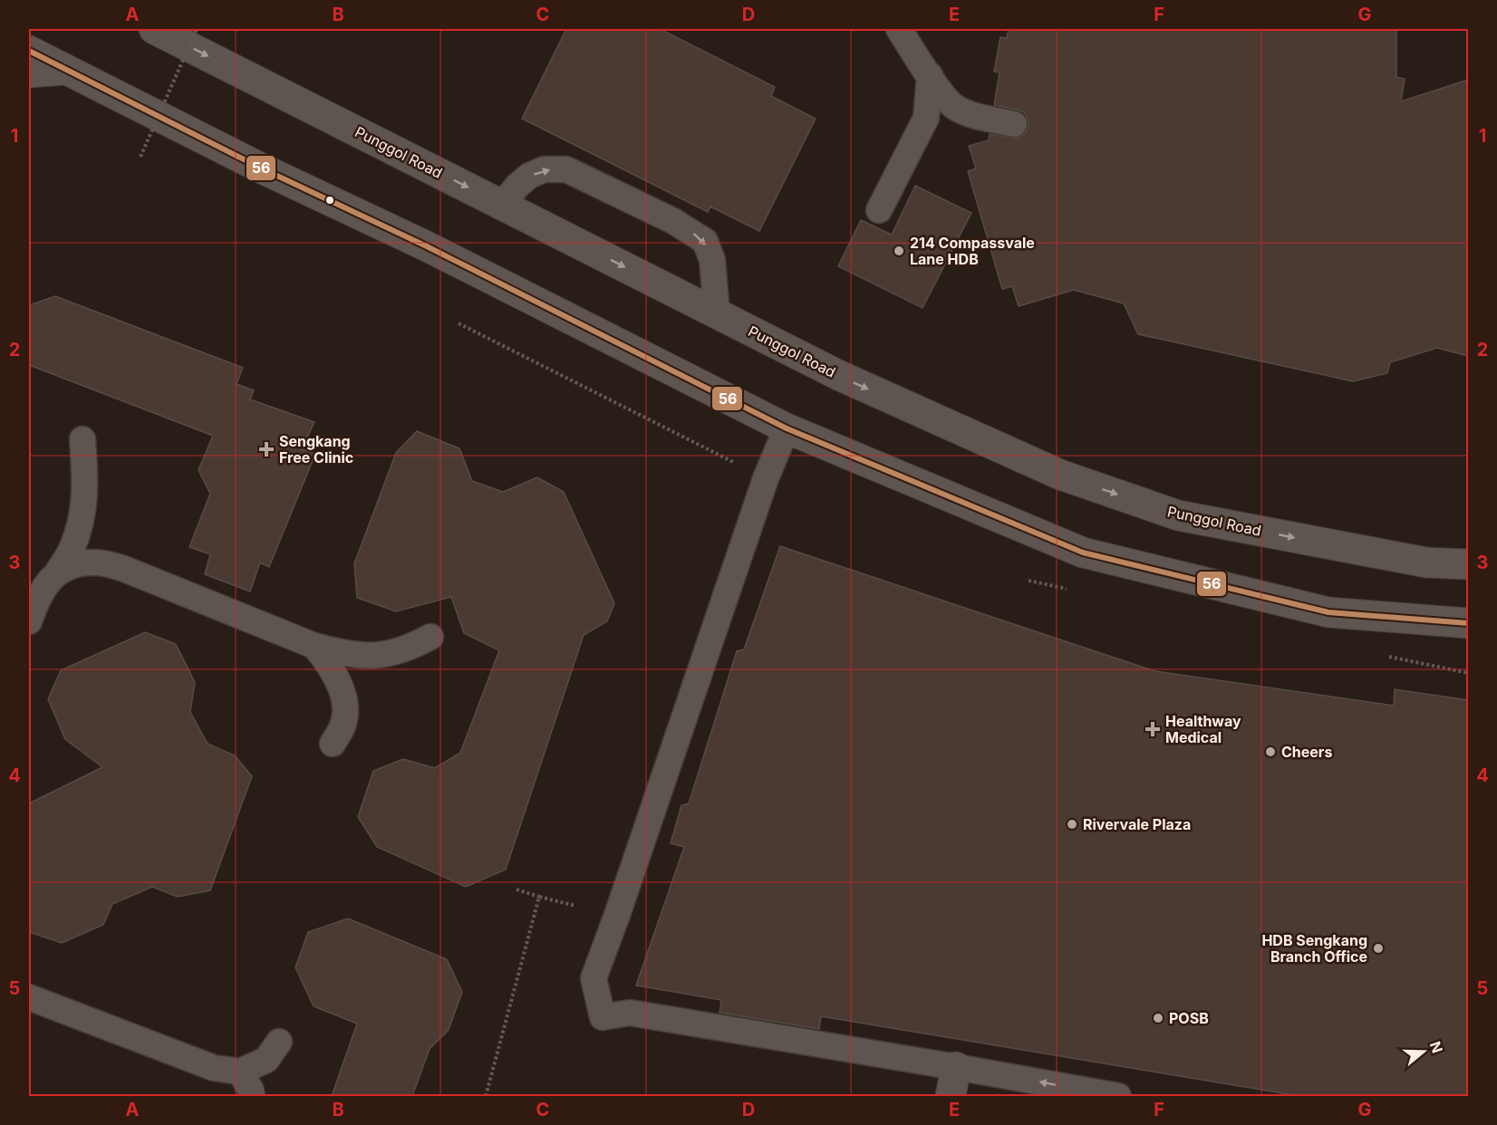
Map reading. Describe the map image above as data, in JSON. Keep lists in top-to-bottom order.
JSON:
{
  "streets": {
    "main road": ["Punggol Road"]
  },
  "places": {
    "other": [
      "214 Compassvale Lane HDB",
      "Cheers",
      "Rivervale Plaza",
      "HDB Sengkang Branch Office",
      "POSB"
    ],
    "health": ["Sengkang Free Clinic", "Healthway Medical"]
  },
  "lines": ["transit line 56"],
  "north": "right",
  "grid": {
    "columns": [
      "A",
      "B",
      "C",
      "D",
      "E",
      "F",
      "G"
    ],
    "rows": [
      "1",
      "2",
      "3",
      "4",
      "5"
    ]
  }
}
